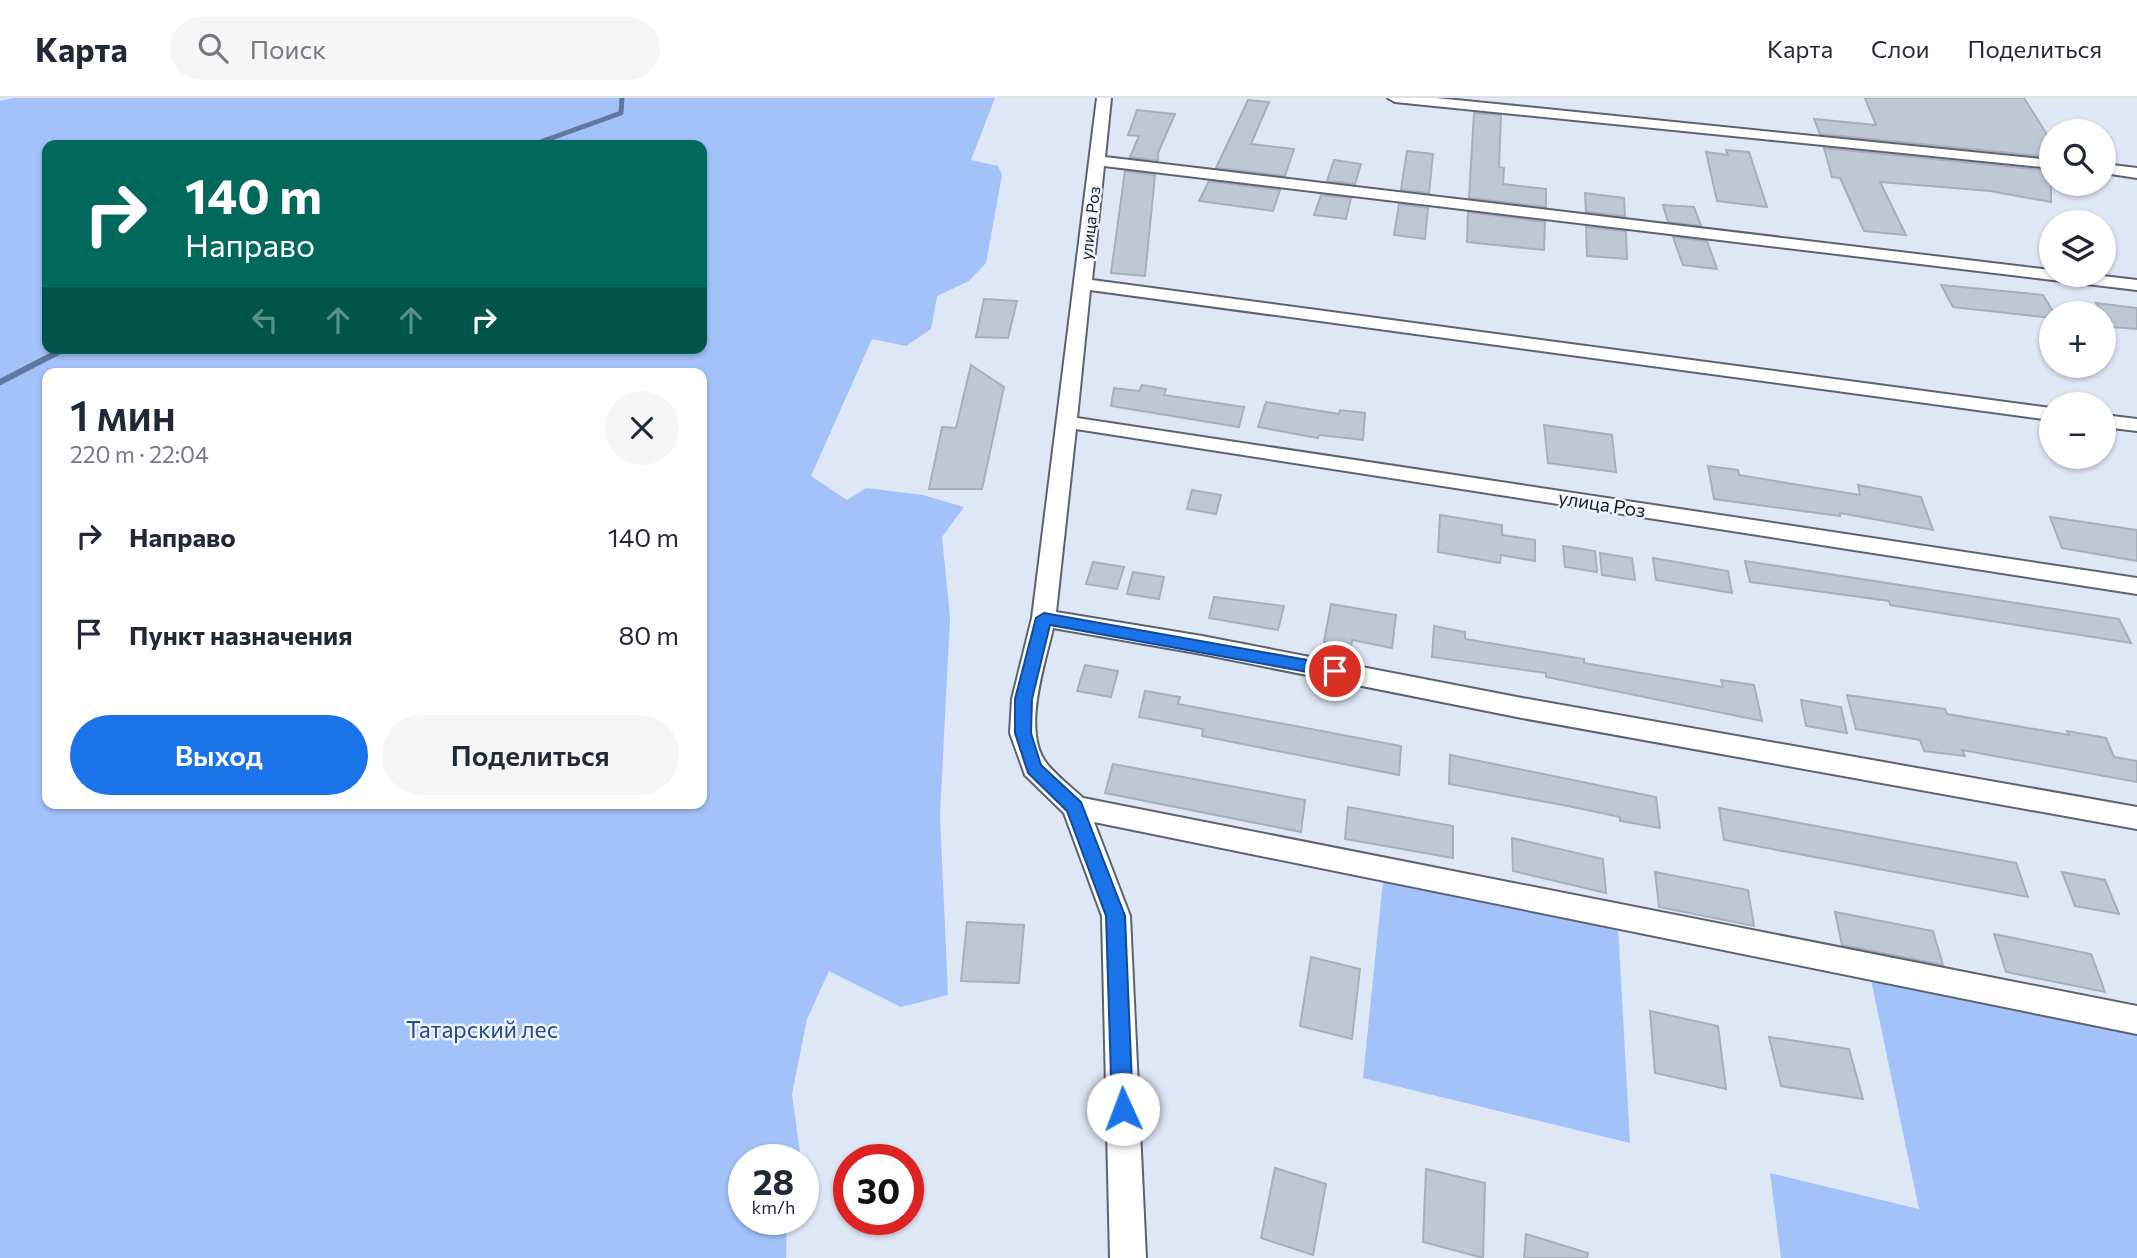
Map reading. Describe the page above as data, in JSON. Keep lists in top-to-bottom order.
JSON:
{
  "streets": {
    "street": ["улица Роз"]
  },
  "parks": ["Татарский лес"],
  "page": {
    "header": "Карта",
    "search": "Поиск",
    "nav": ["Карта", "Слои", "Поделиться"],
    "map_buttons": ["+", "−"],
    "turn": ["140 m", "Направо"],
    "heading": ["1 мин", "220 m · 22:04"],
    "list": [
      {
        "name": "Направо",
        "value": "140 m"
      },
      {
        "name": "Пункт назначения",
        "value": "80 m"
      }
    ],
    "buttons": ["Выход", "Поделиться"],
    "speed": "28 km/h",
    "limit": "30"
  }
}
